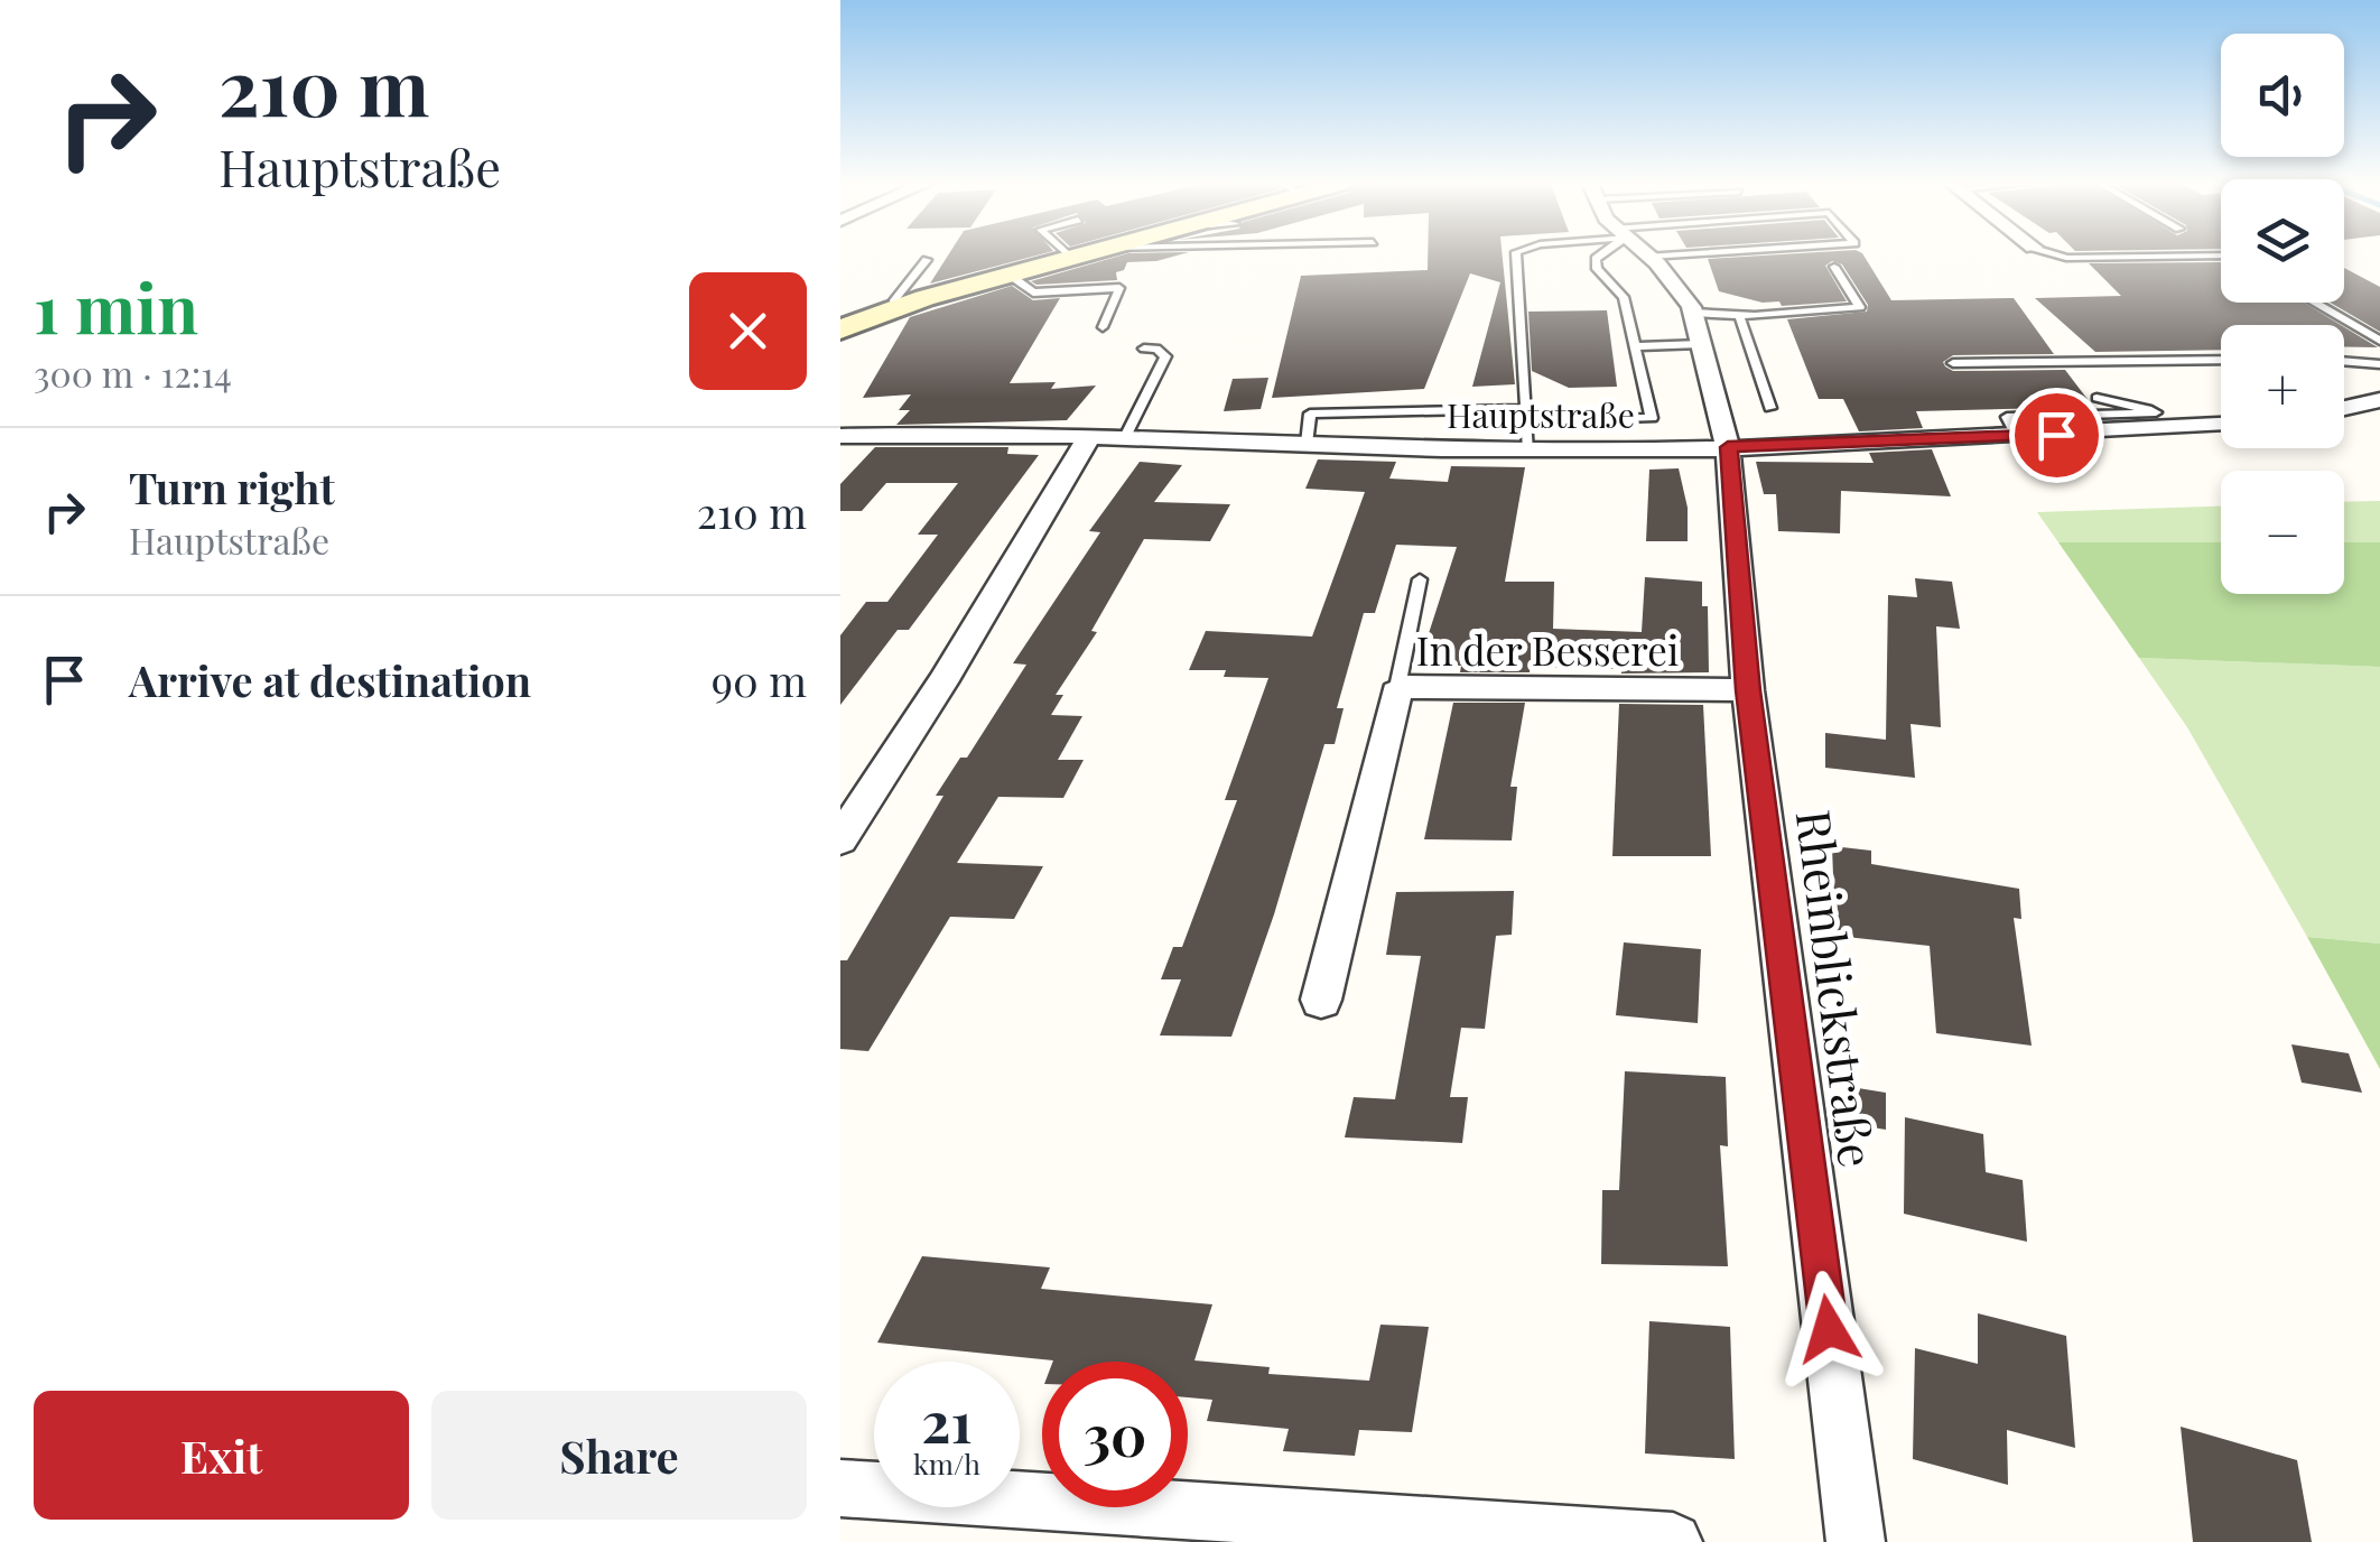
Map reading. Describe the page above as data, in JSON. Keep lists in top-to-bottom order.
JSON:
{
  "streets": {
    "street": ["Hauptstraße", "In der Besserei", "Rheinblickstraße"]
  },
  "crossings": [
    ["Hauptstraße", "Rheinblickstraße"],
    ["In der Besserei", "Rheinblickstraße"]
  ],
  "page": {
    "turn": ["210 m", "Hauptstraße"],
    "map_buttons": ["+", "−"],
    "heading": ["1 min", "300 m · 12:14"],
    "list": [
      {
        "name": "Turn right",
        "note": "Hauptstraße",
        "value": "210 m"
      },
      {
        "name": "Arrive at destination",
        "value": "90 m"
      }
    ],
    "speed": "21 km/h",
    "limit": "30",
    "buttons": ["Exit", "Share"]
  }
}
